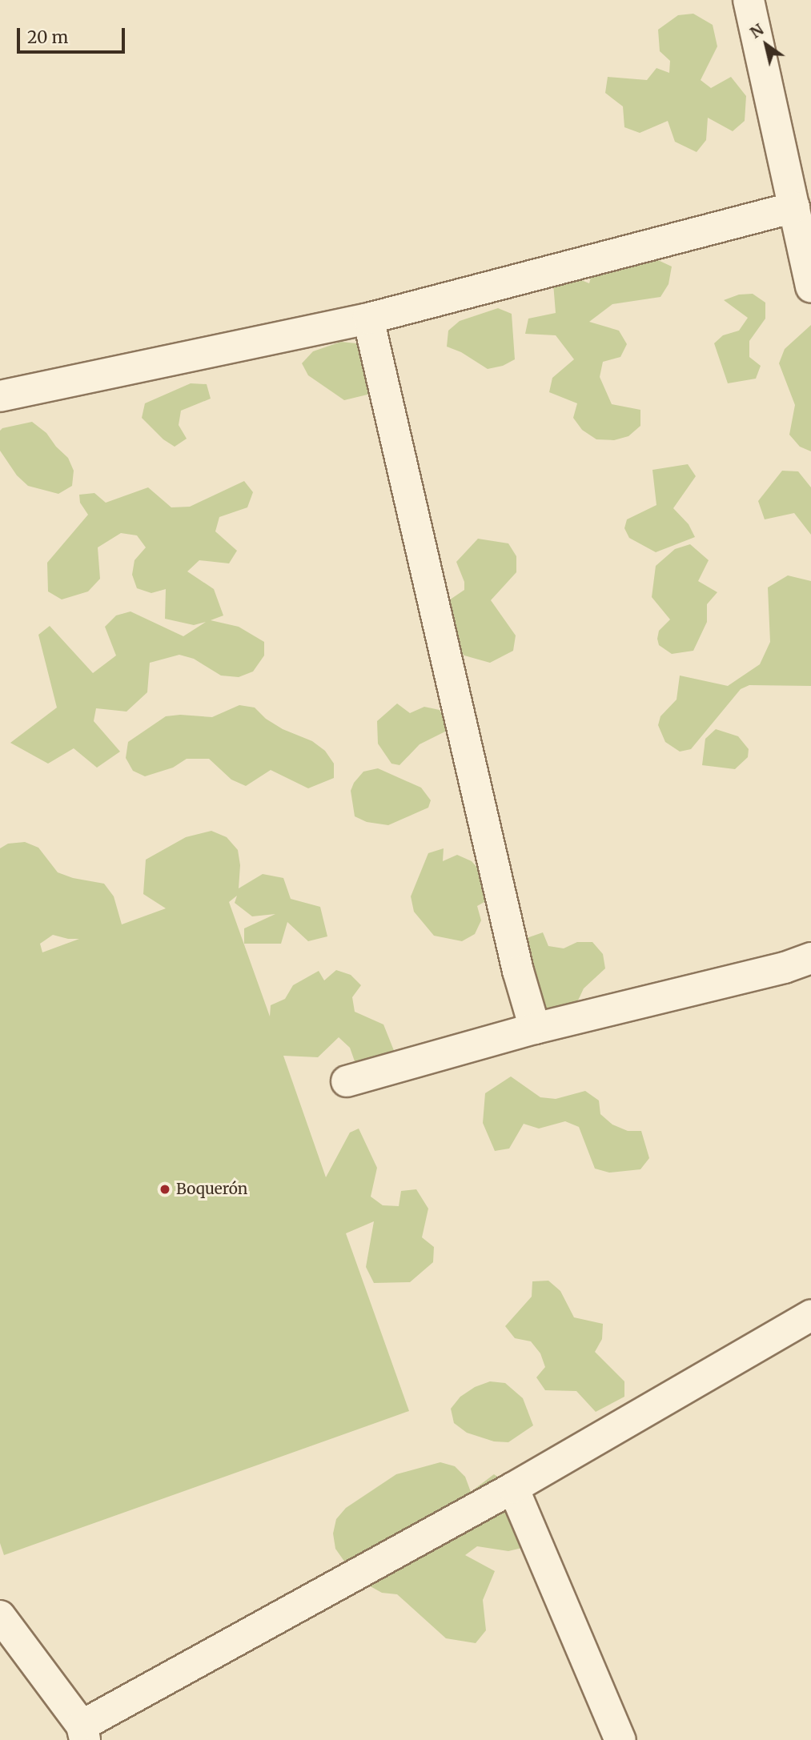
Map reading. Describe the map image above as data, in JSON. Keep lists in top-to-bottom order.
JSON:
{
  "places": ["Boquerón"],
  "scale_bar": "20 m",
  "north": "top left"
}
